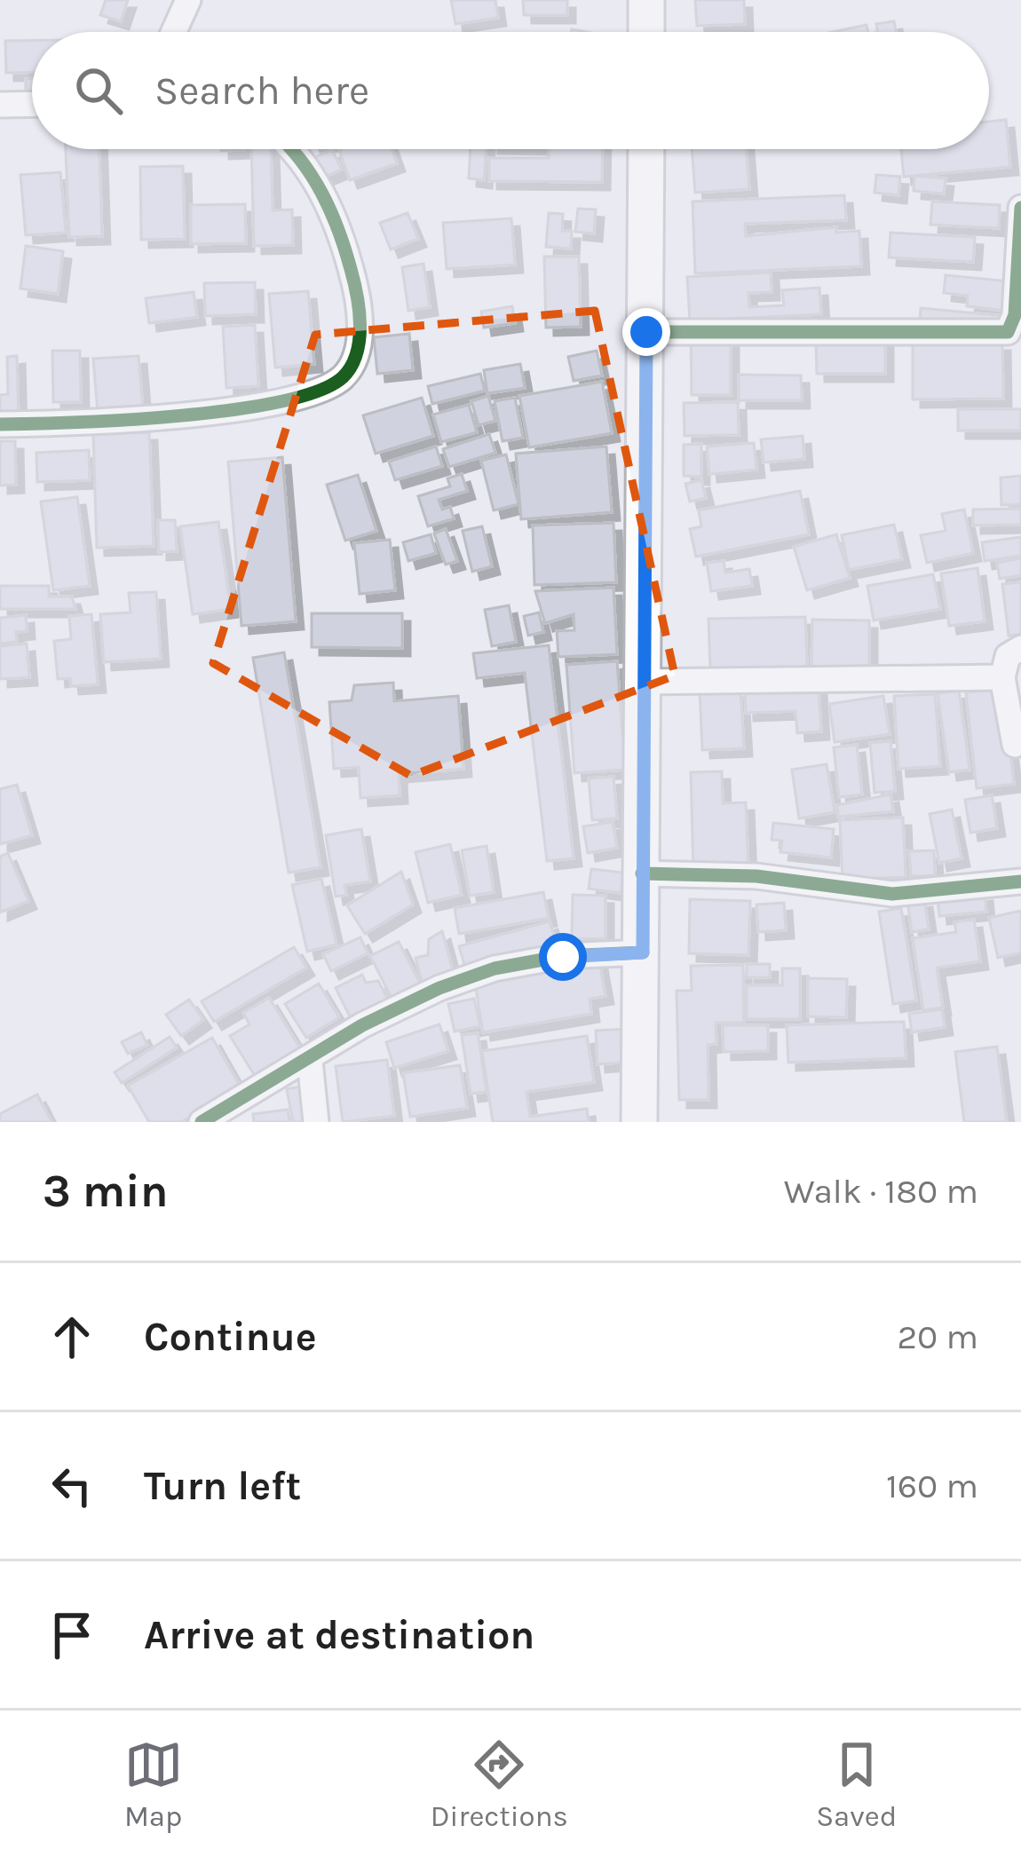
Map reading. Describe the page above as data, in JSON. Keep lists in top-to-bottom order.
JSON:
{
  "page": {
    "search": "Search here",
    "heading": ["3 min", "Walk · 180 m"],
    "list": [
      ["Continue", "20 m"],
      ["Turn left", "160 m"],
      "Arrive at destination"
    ],
    "nav": ["Map", "Directions", "Saved"]
  }
}
